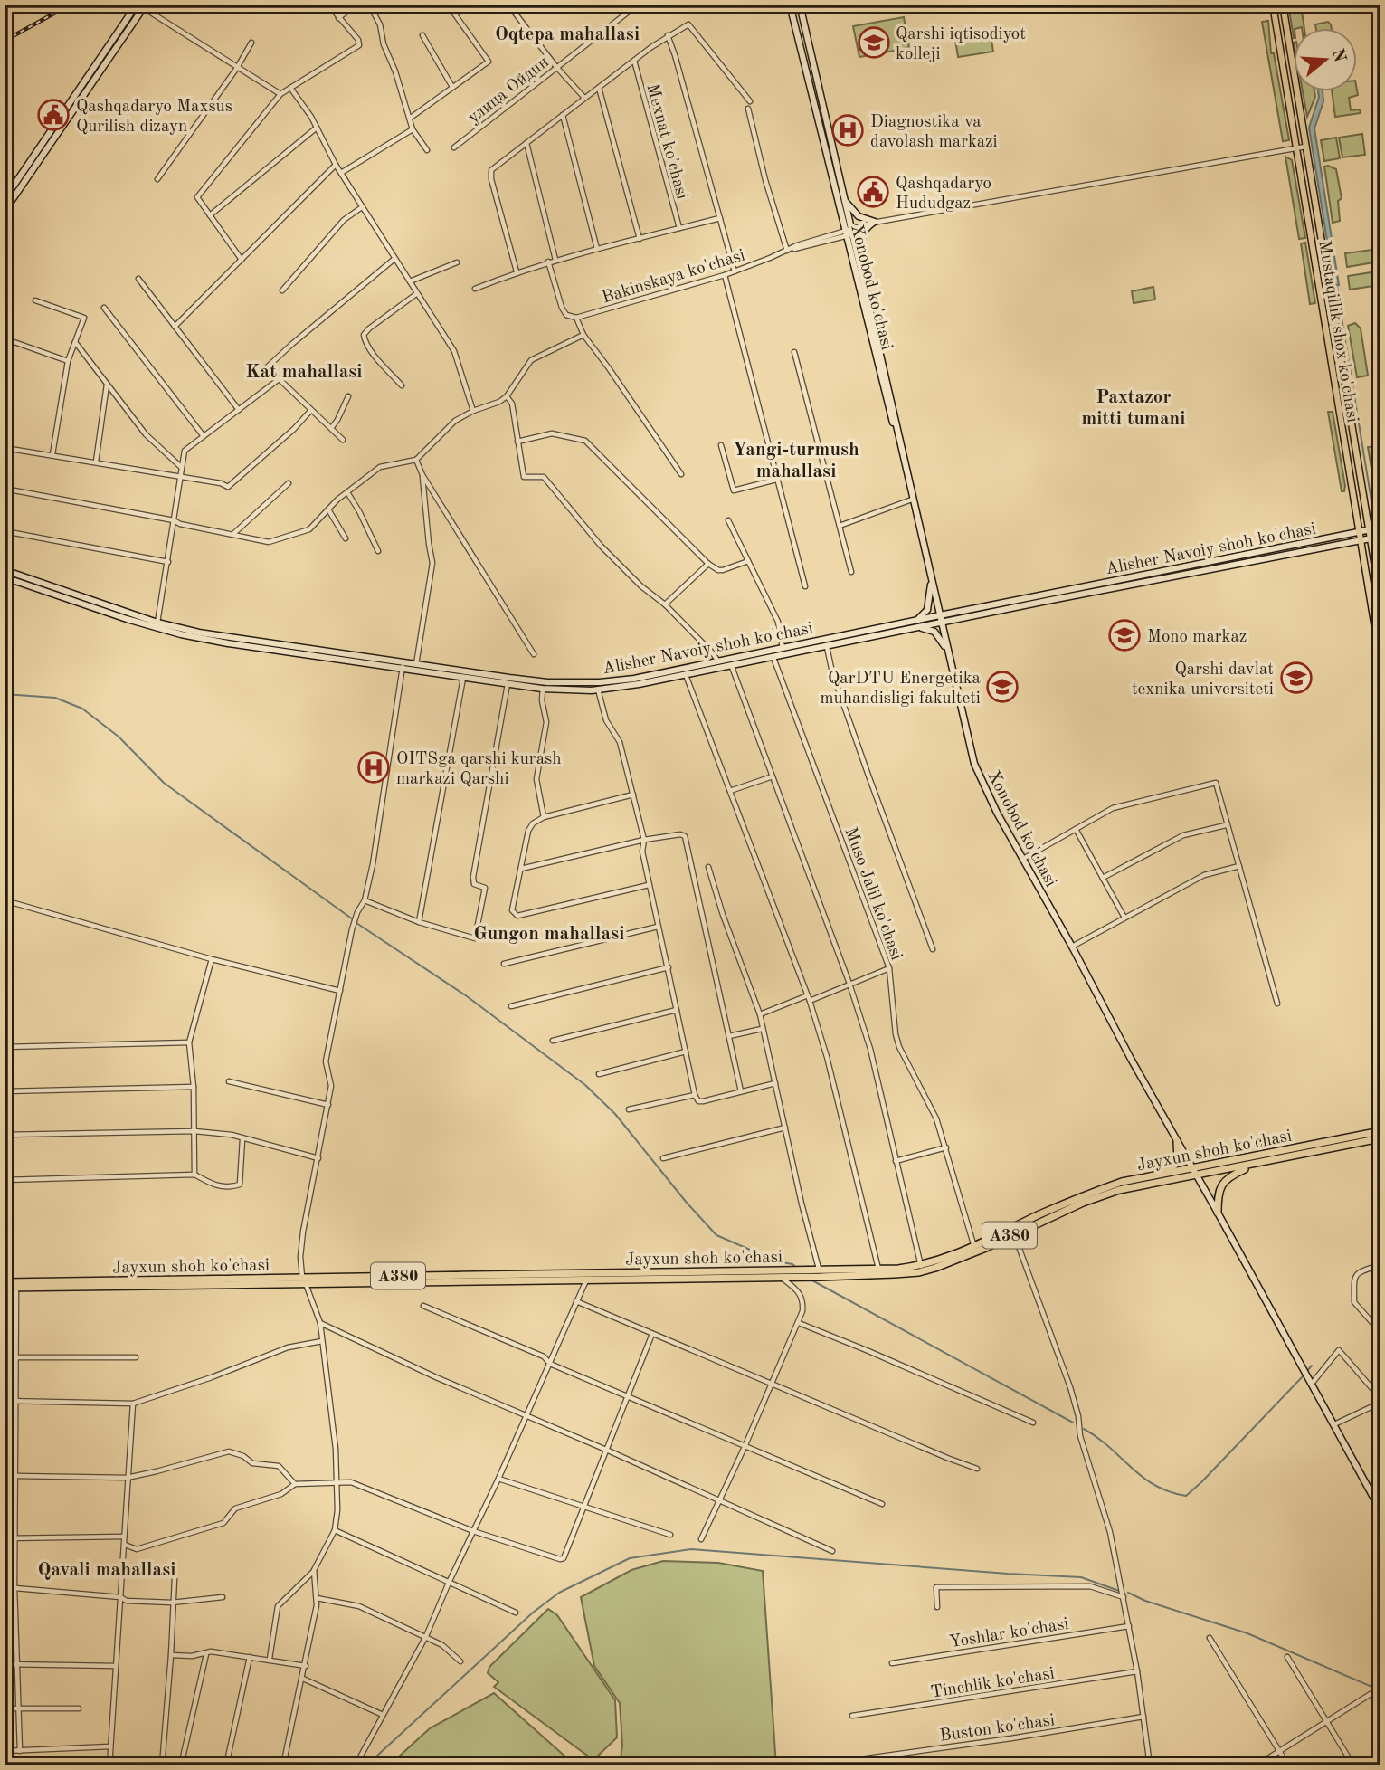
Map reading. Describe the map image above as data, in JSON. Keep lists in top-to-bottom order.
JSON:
{
  "streets": {
    "highway": ["Jayxun shoh ko'chasi", "A380"],
    "main road": ["Xonobod ko'chasi", "Mustaqillik shox ko'chasi", "Alisher Navoiy shoh ko'chasi"],
    "street": [
      "улица Ойдин",
      "Mexnat ko'chasi",
      "Bakinskaya ko'chasi",
      "Muso Jalil ko'chasi",
      "Yoshlar ko'chasi",
      "Tinchlik ko'chasi",
      "Buston ko'chasi"
    ]
  },
  "crossings": [
    ["Bakinskaya ko'chasi", "Xonobod ko'chasi"],
    ["Bakinskaya ko'chasi", "Mustaqillik shox ko'chasi"],
    ["Xonobod ko'chasi", "Alisher Navoiy shoh ko'chasi"],
    ["Xonobod ko'chasi", "Jayxun shoh ko'chasi"],
    ["Mustaqillik shox ko'chasi", "Alisher Navoiy shoh ko'chasi"],
    ["Alisher Navoiy shoh ko'chasi", "Muso Jalil ko'chasi"],
    ["Muso Jalil ko'chasi", "Jayxun shoh ko'chasi"]
  ],
  "districts": [
    "Oqtepa mahallasi",
    "Kat mahallasi",
    "Paxtazor mitti tumani",
    "Yangi-turmush mahallasi",
    "Gungon mahallasi",
    "Qavali mahallasi"
  ],
  "places": {
    "school or university": [
      "Qarshi iqtisodiyot kolleji",
      "Mono markaz",
      "Qarshi davlat texnika universiteti",
      "QarDTU Energetika muhandisligi fakulteti"
    ],
    "public building": ["Qashqadaryo Maxsus Qurilish dizayn", "Qashqadaryo Hududgaz"],
    "hospital": ["Diagnostika va davolash markazi", "OITSga qarshi kurash markazi Qarshi"]
  },
  "north": "right"
}
